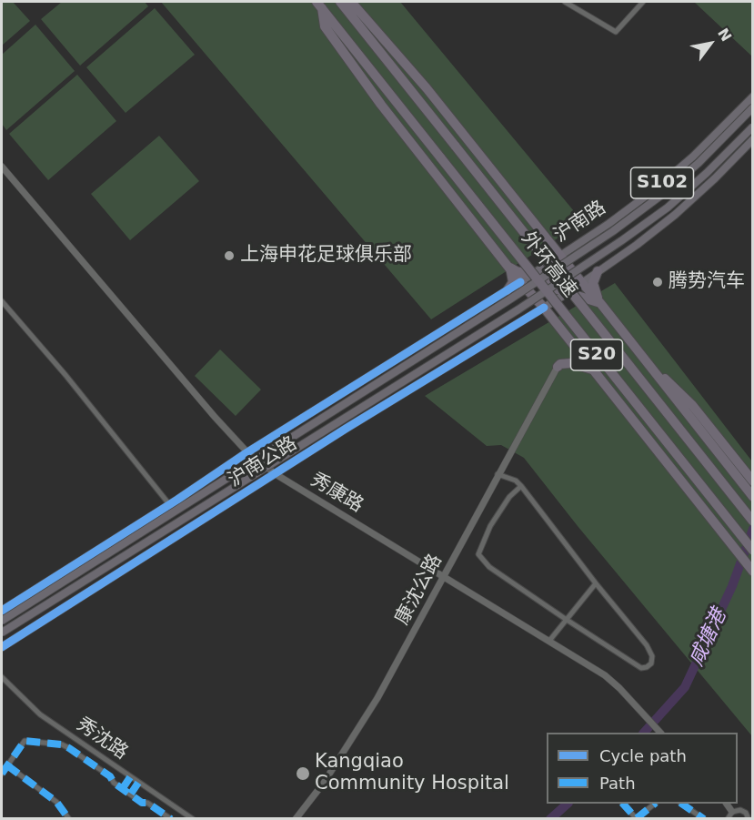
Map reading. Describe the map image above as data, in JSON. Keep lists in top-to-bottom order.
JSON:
{
  "streets": {
    "highway": ["外环高速", "S20"],
    "main road": ["S102", "沪南路", "沪南公路"],
    "street": ["秀康路", "康沈公路", "秀沈路"]
  },
  "crossings": [
    ["S102", "沪南公路"],
    ["沪南路", "沪南公路"],
    ["沪南公路", "秀康路"],
    ["秀康路", "康沈公路"]
  ],
  "water": ["咸塘港"],
  "places": ["上海申花足球俱乐部", "腾势汽车", "Kangqiao Community Hospital"],
  "legend": ["Cycle path", "Path"],
  "north": "top right"
}
